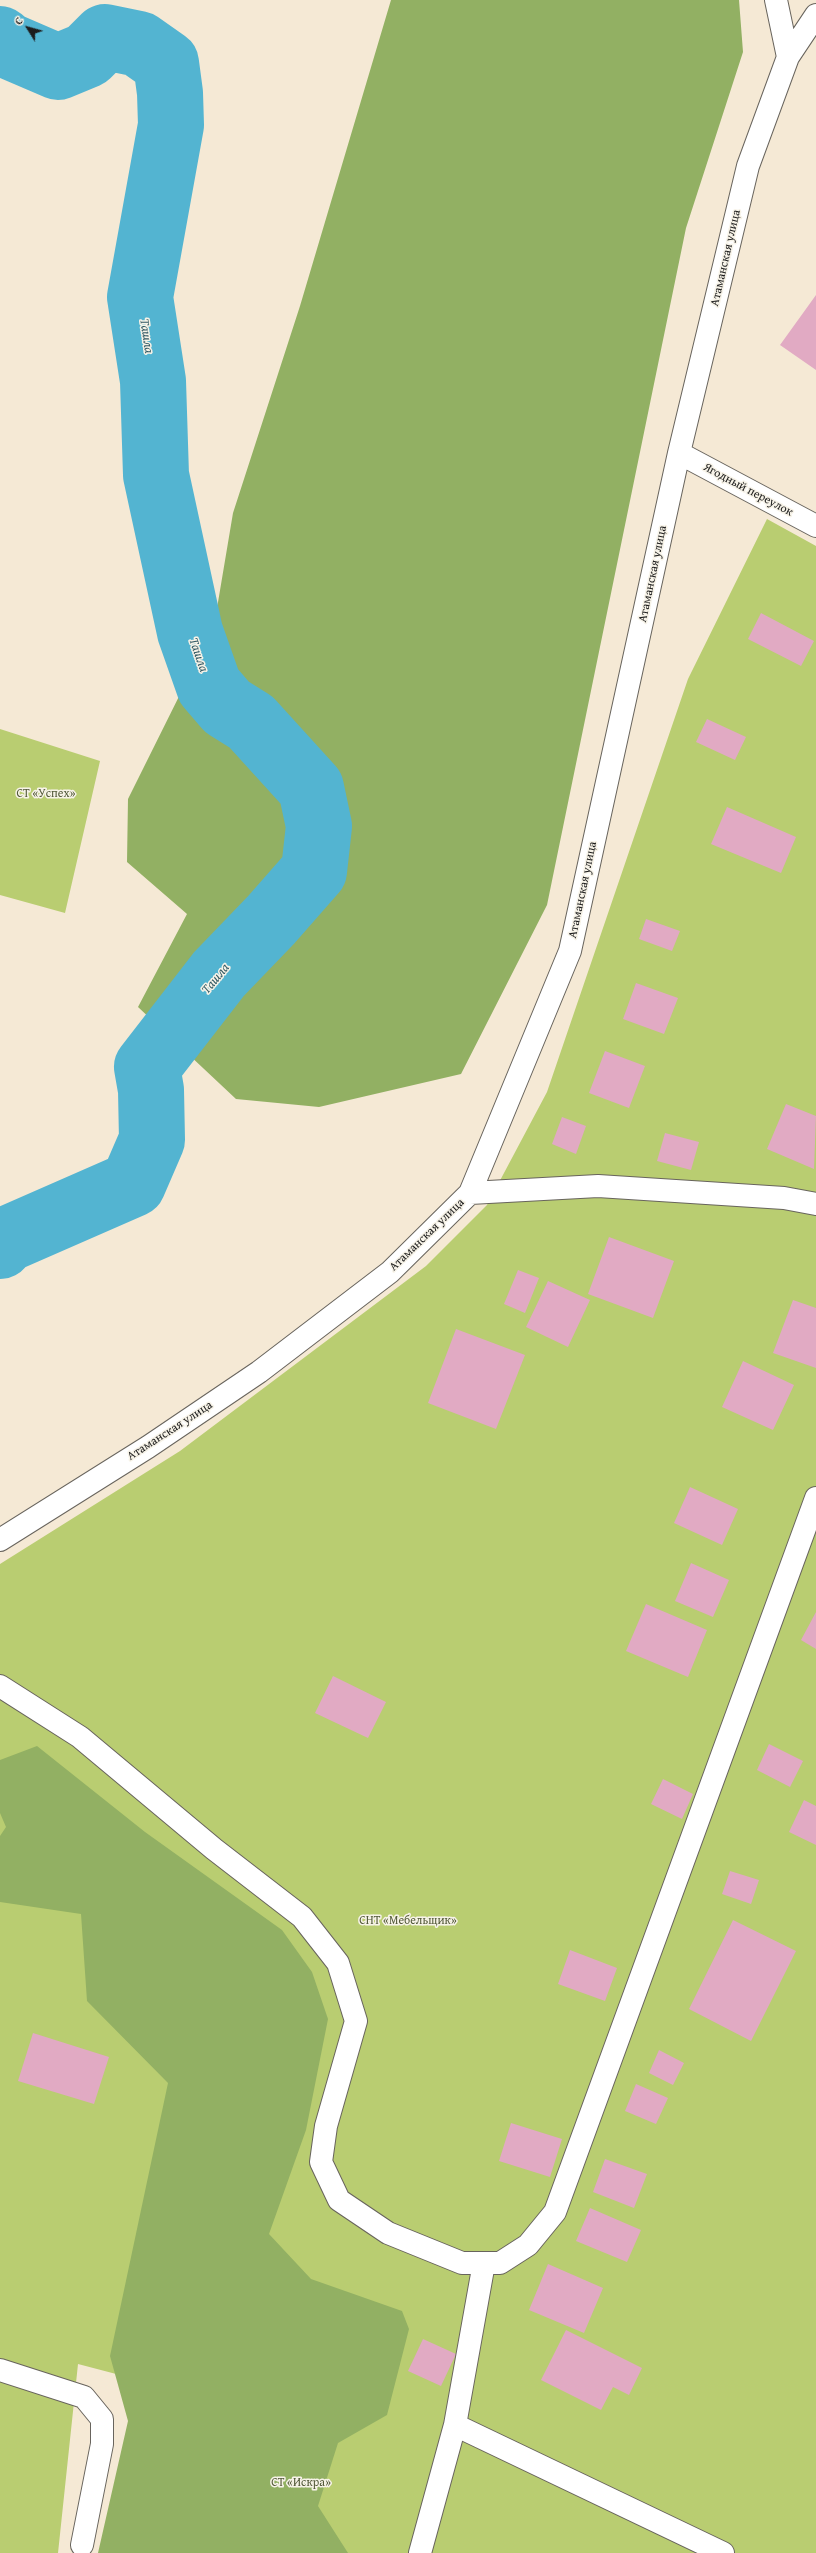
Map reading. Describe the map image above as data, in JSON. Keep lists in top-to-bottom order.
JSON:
{
  "streets": {
    "street": ["Атаманская улица", "Ягодный переулок"]
  },
  "crossings": [
    ["Атаманская улица", "Ягодный переулок"]
  ],
  "water": ["Ташла"],
  "parks": ["СТ «Успех»", "СНТ «Мебельщик»", "СТ «Искра»"],
  "north": "top left"
}
